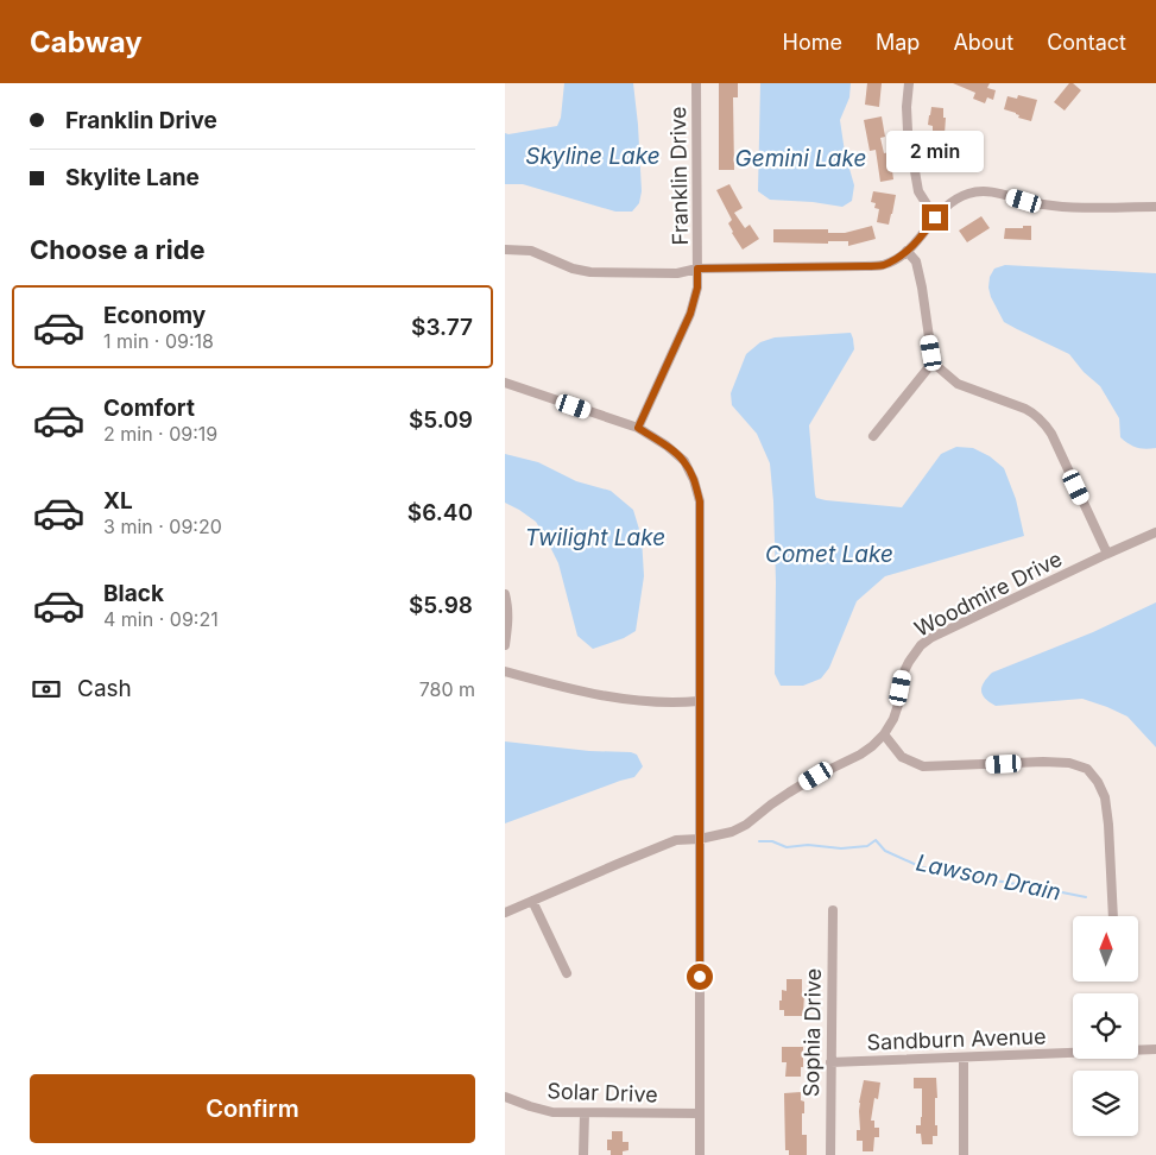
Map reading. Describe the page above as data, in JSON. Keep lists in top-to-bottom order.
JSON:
{
  "streets": {
    "street": [
      "Franklin Drive",
      "Woodmire Drive",
      "Sophia Drive",
      "Sandburn Avenue",
      "Solar Drive"
    ]
  },
  "crossings": [
    ["Sophia Drive", "Sandburn Avenue"]
  ],
  "water": [
    "Skyline Lake",
    "Gemini Lake",
    "Twilight Lake",
    "Comet Lake",
    "Lawson Drain"
  ],
  "north": "top",
  "page": {
    "header": "Cabway",
    "nav": [
      "Home",
      "Map",
      "About",
      "Contact"
    ],
    "banner": ["Franklin Drive", "Skylite Lane"],
    "bubble": "2 min",
    "heading": "Choose a ride",
    "list": [
      {
        "name": "Economy",
        "note": "1 min · 09:18",
        "value": "$3.77"
      },
      {
        "name": "Comfort",
        "note": "2 min · 09:19",
        "value": "$5.09"
      },
      {
        "name": "XL",
        "note": "3 min · 09:20",
        "value": "$6.40"
      },
      {
        "name": "Black",
        "note": "4 min · 09:21",
        "value": "$5.98"
      }
    ],
    "pay": ["Cash", "780 m"],
    "buttons": "Confirm"
  }
}
